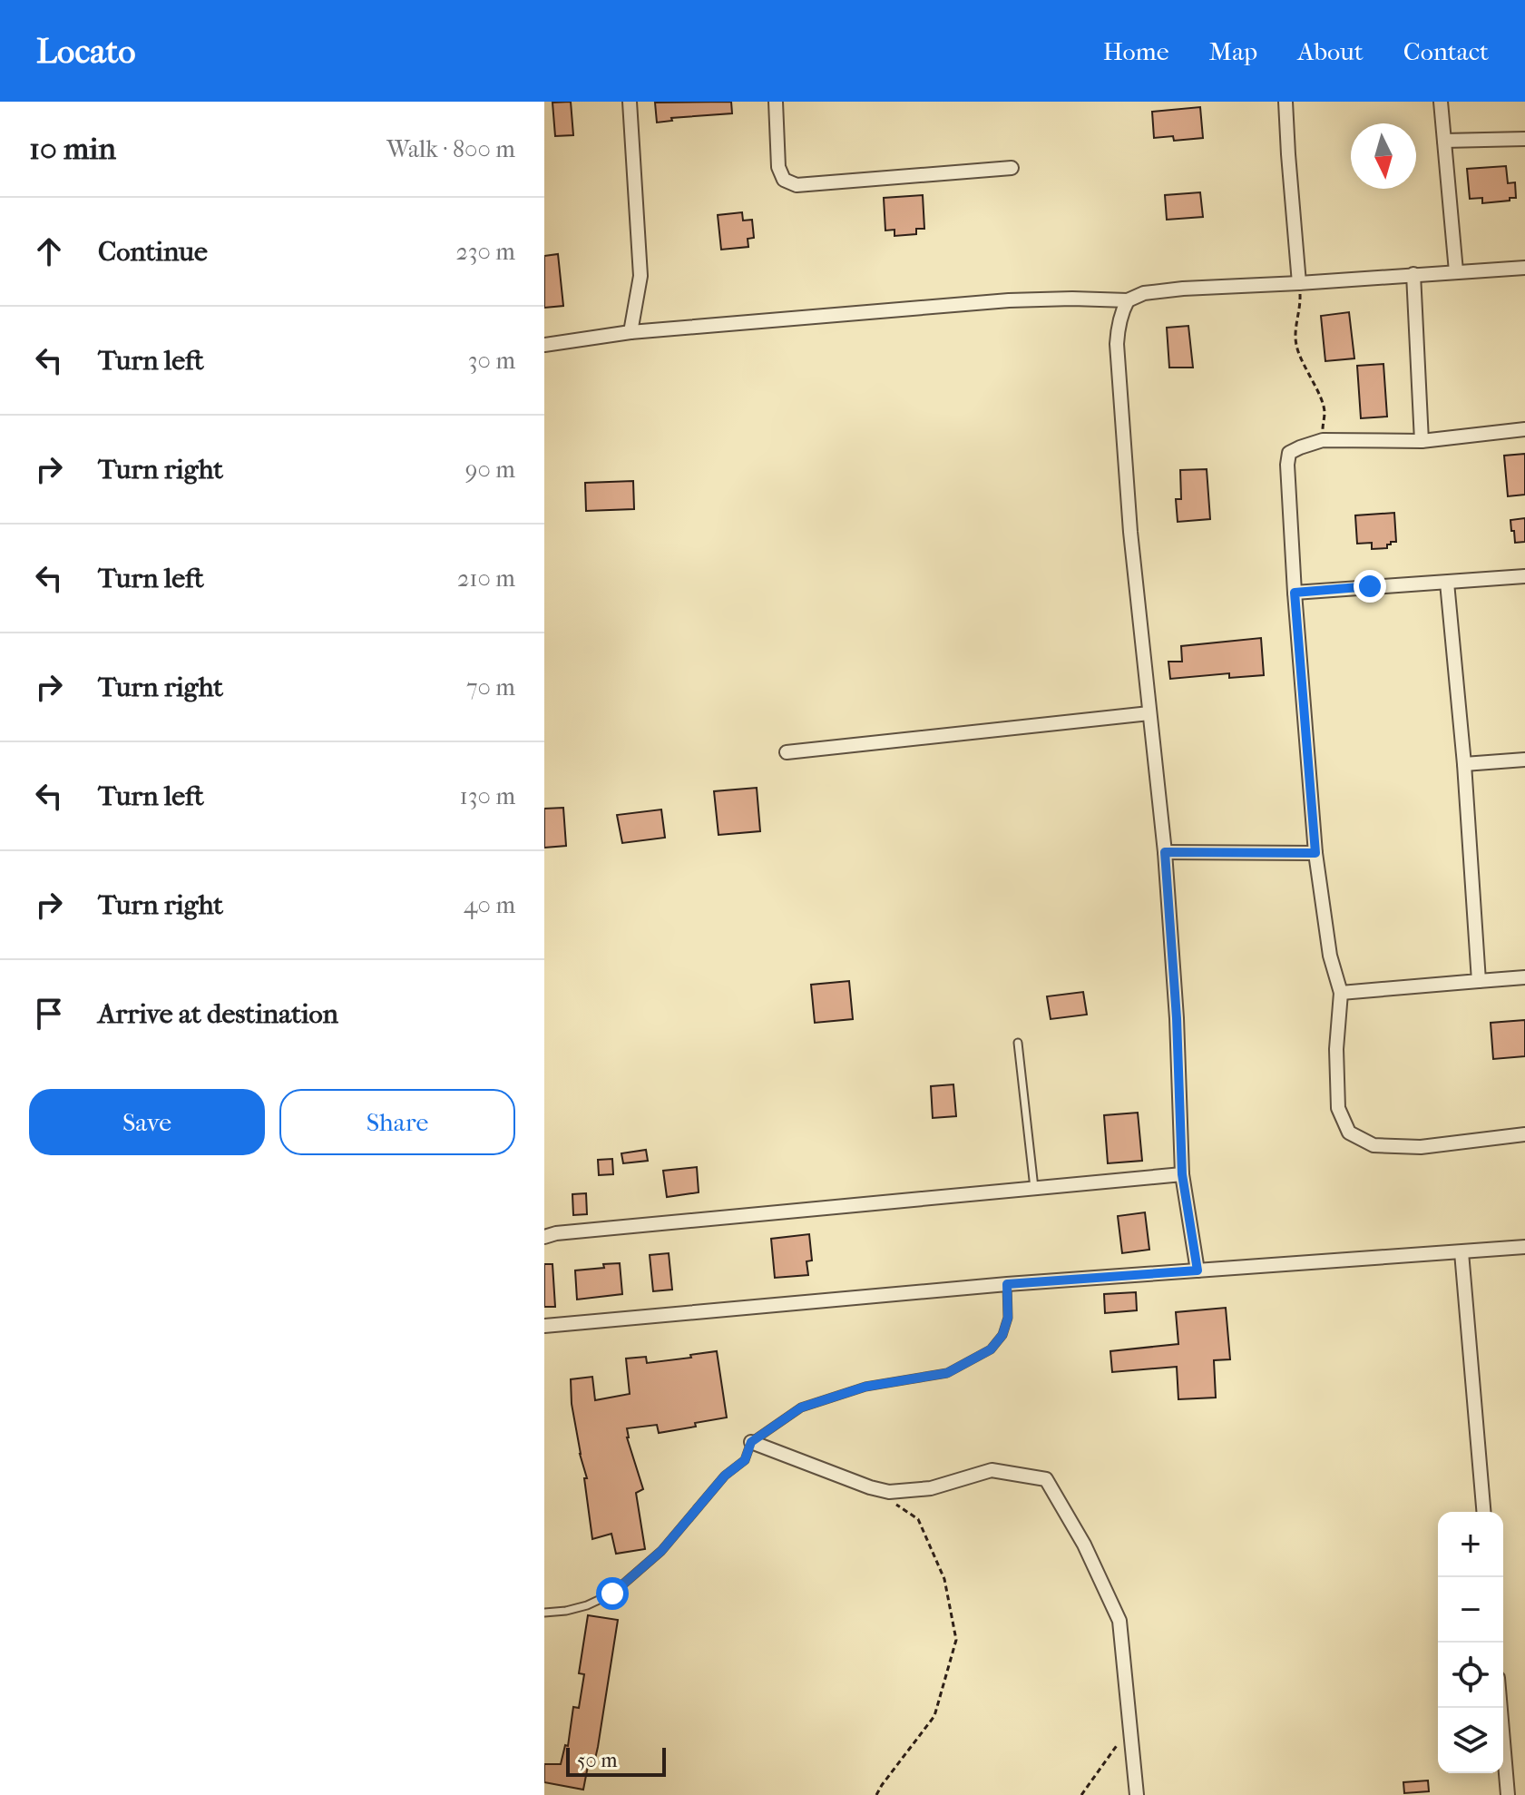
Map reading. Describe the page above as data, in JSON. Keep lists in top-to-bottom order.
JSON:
{
  "scale_bar": "50 m",
  "north": "bottom",
  "page": {
    "header": "Locato",
    "nav": [
      "Home",
      "Map",
      "About",
      "Contact"
    ],
    "heading": ["10 min", "Walk · 800 m"],
    "list": [
      ["Continue", "230 m"],
      ["Turn left", "30 m"],
      ["Turn right", "90 m"],
      ["Turn left", "210 m"],
      ["Turn right", "70 m"],
      ["Turn left", "130 m"],
      ["Turn right", "40 m"],
      "Arrive at destination"
    ],
    "buttons": ["Save", "Share"],
    "map_buttons": ["+", "−"],
    "scale": "50 m"
  }
}
